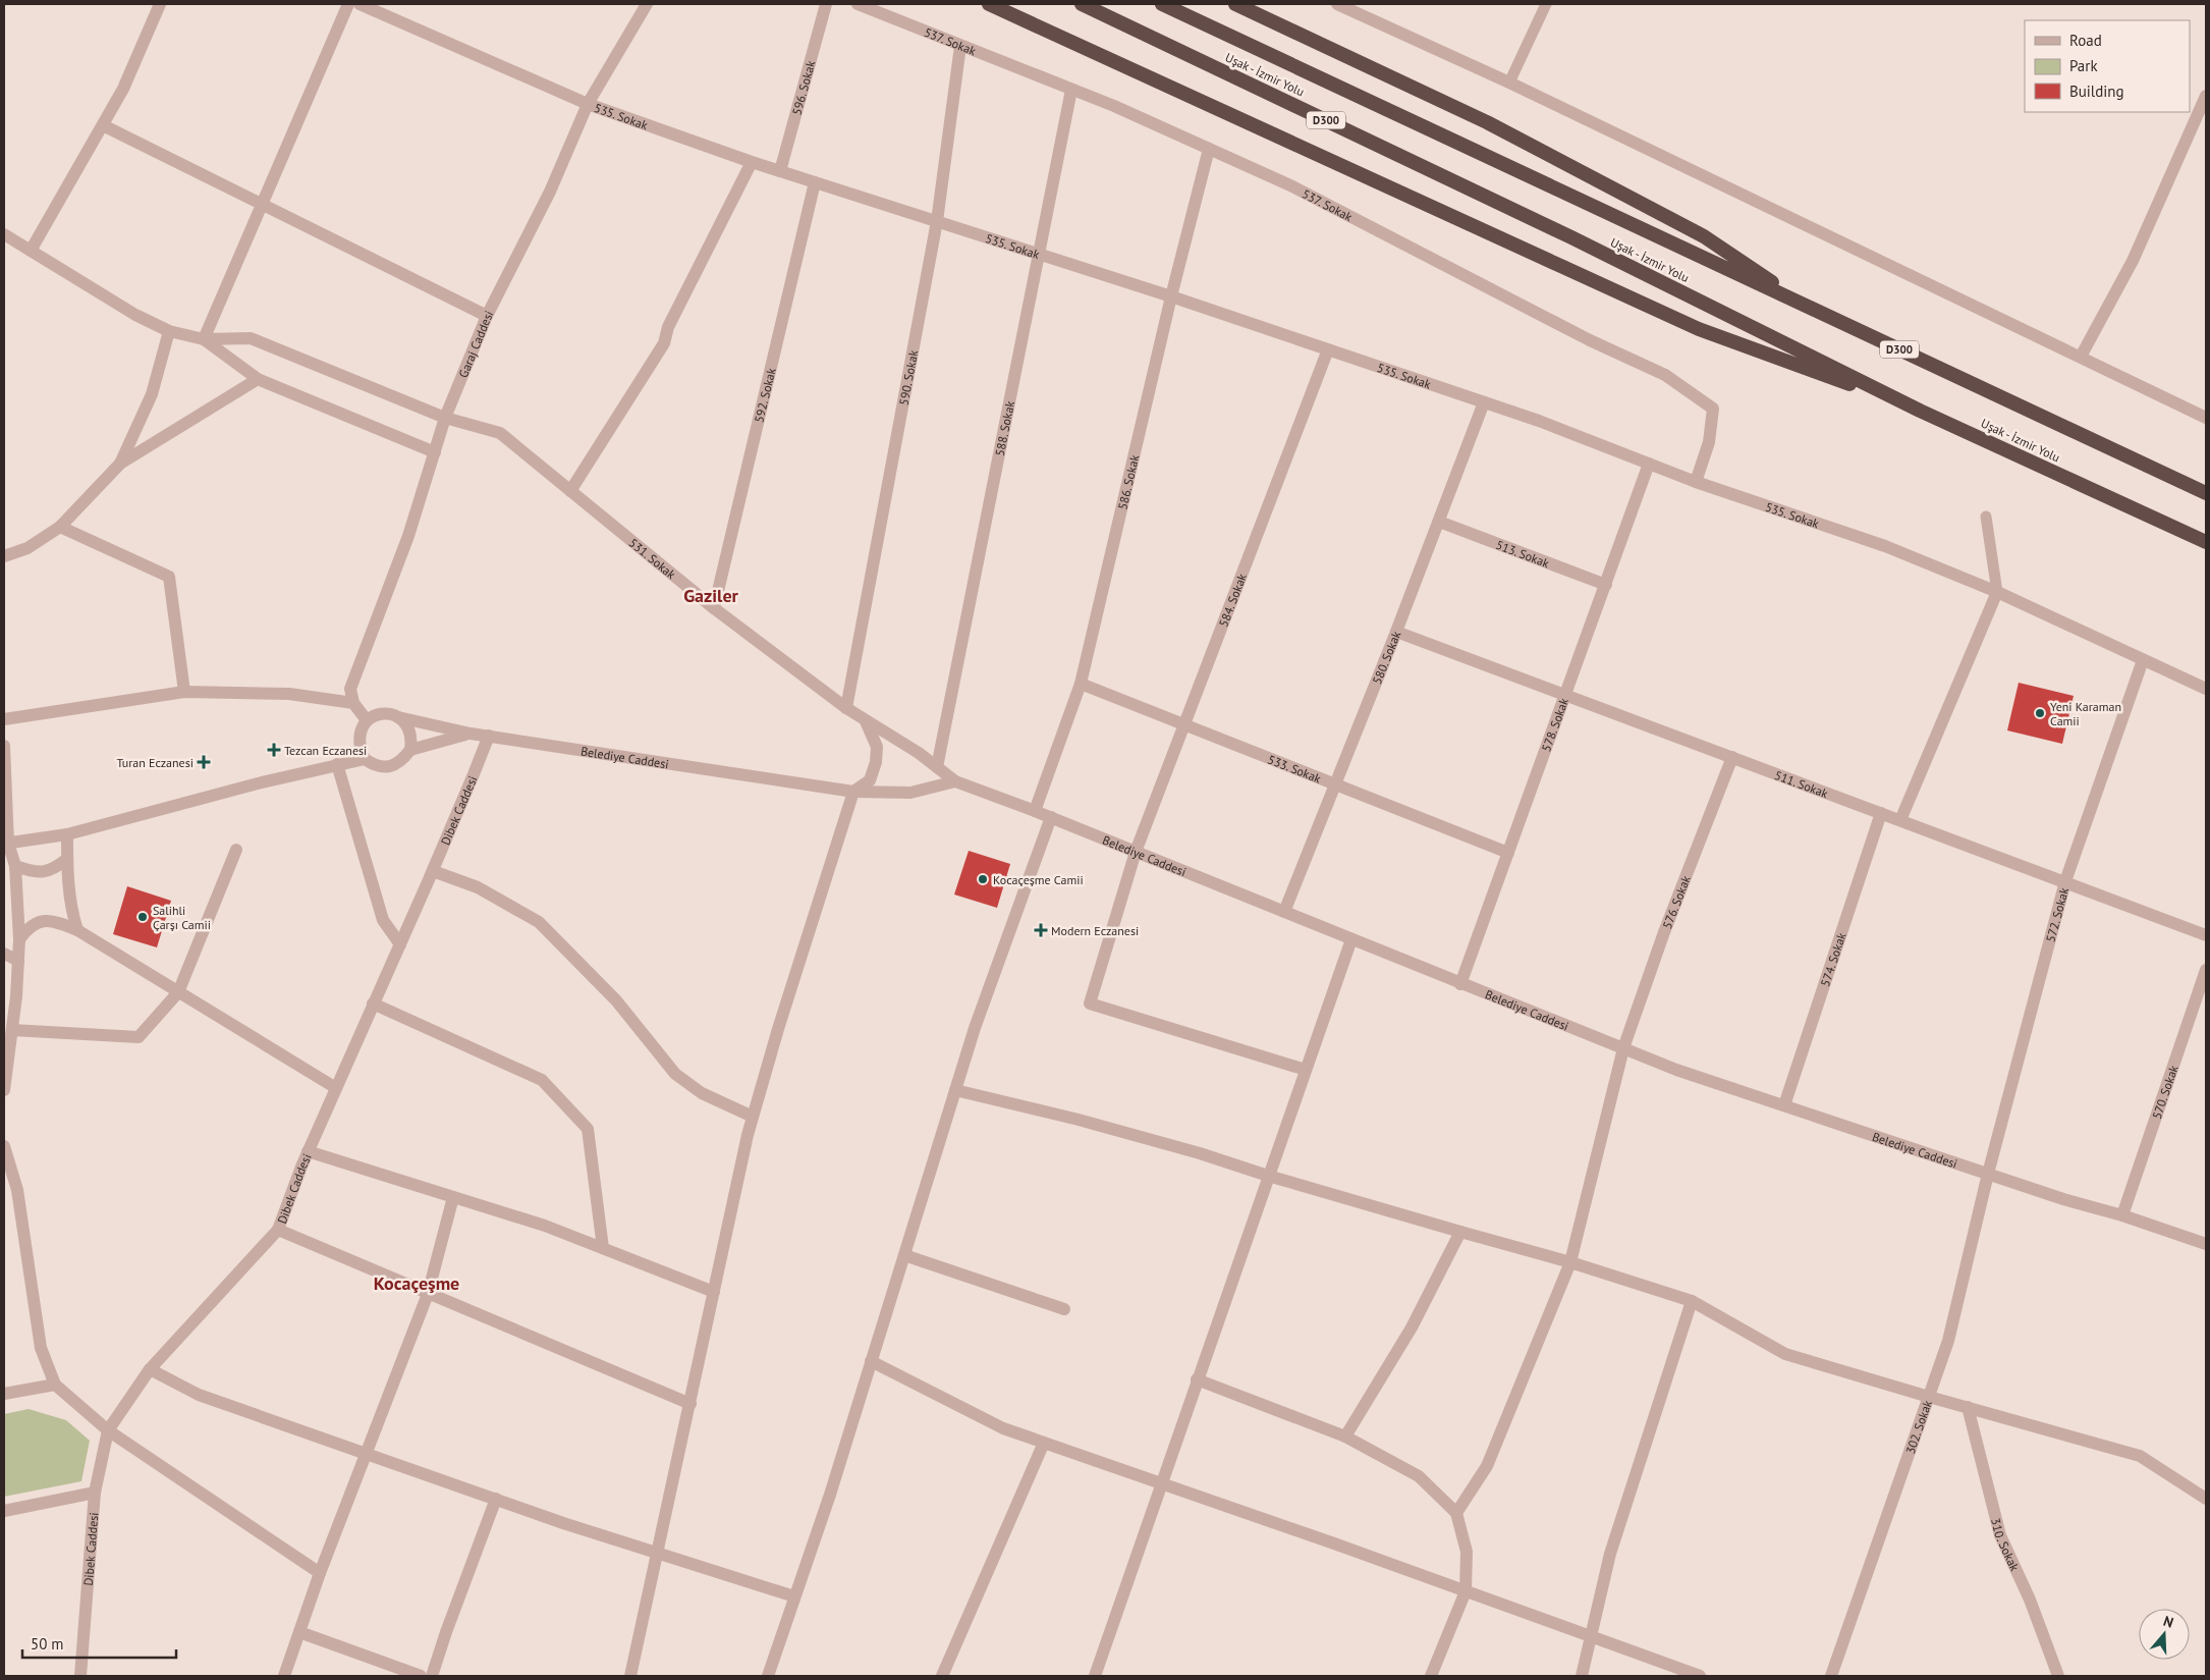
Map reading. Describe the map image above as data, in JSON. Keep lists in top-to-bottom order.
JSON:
{
  "streets": {
    "highway": ["Uşak - İzmir Yolu", "D300"],
    "street": [
      "537. Sokak",
      "596. Sokak",
      "535. Sokak",
      "Garaj Caddesi",
      "590. Sokak",
      "592. Sokak",
      "588. Sokak",
      "586. Sokak",
      "513. Sokak",
      "531. Sokak",
      "584. Sokak",
      "580. Sokak",
      "578. Sokak",
      "Belediye Caddesi",
      "533. Sokak",
      "511. Sokak",
      "Dibek Caddesi",
      "576. Sokak",
      "572. Sokak",
      "574. Sokak",
      "570. Sokak",
      "302. Sokak",
      "310. Sokak"
    ]
  },
  "crossings": [
    ["537. Sokak", "535. Sokak"],
    ["537. Sokak", "590. Sokak"],
    ["537. Sokak", "588. Sokak"],
    ["537. Sokak", "586. Sokak"],
    ["596. Sokak", "535. Sokak"],
    ["535. Sokak", "Garaj Caddesi"],
    ["535. Sokak", "590. Sokak"],
    ["535. Sokak", "592. Sokak"],
    ["535. Sokak", "588. Sokak"],
    ["535. Sokak", "586. Sokak"],
    ["535. Sokak", "584. Sokak"],
    ["535. Sokak", "580. Sokak"],
    ["535. Sokak", "578. Sokak"],
    ["535. Sokak", "572. Sokak"],
    ["Garaj Caddesi", "531. Sokak"],
    ["590. Sokak", "531. Sokak"],
    ["592. Sokak", "531. Sokak"],
    ["588. Sokak", "531. Sokak"],
    ["586. Sokak", "Belediye Caddesi"],
    ["586. Sokak", "533. Sokak"],
    ["513. Sokak", "580. Sokak"],
    ["513. Sokak", "578. Sokak"],
    ["531. Sokak", "Belediye Caddesi"],
    ["584. Sokak", "Belediye Caddesi"],
    ["584. Sokak", "533. Sokak"],
    ["580. Sokak", "Belediye Caddesi"],
    ["580. Sokak", "533. Sokak"],
    ["580. Sokak", "511. Sokak"],
    ["578. Sokak", "Belediye Caddesi"],
    ["578. Sokak", "533. Sokak"],
    ["578. Sokak", "511. Sokak"],
    ["Belediye Caddesi", "Dibek Caddesi"],
    ["Belediye Caddesi", "576. Sokak"],
    ["Belediye Caddesi", "572. Sokak"],
    ["Belediye Caddesi", "574. Sokak"],
    ["Belediye Caddesi", "570. Sokak"],
    ["Belediye Caddesi", "302. Sokak"],
    ["511. Sokak", "576. Sokak"],
    ["511. Sokak", "572. Sokak"],
    ["511. Sokak", "574. Sokak"],
    ["572. Sokak", "302. Sokak"]
  ],
  "districts": ["Gaziler", "Kocaçeşme"],
  "places": {
    "other": ["Yeni Karaman Camii", "Kocaçeşme Camii", "Salihli Çarşı Camii"],
    "health": ["Tezcan Eczanesi", "Turan Eczanesi", "Modern Eczanesi"]
  },
  "legend": ["Road", "Park", "Building"],
  "scale_bar": "50 m",
  "north": "top"
}
